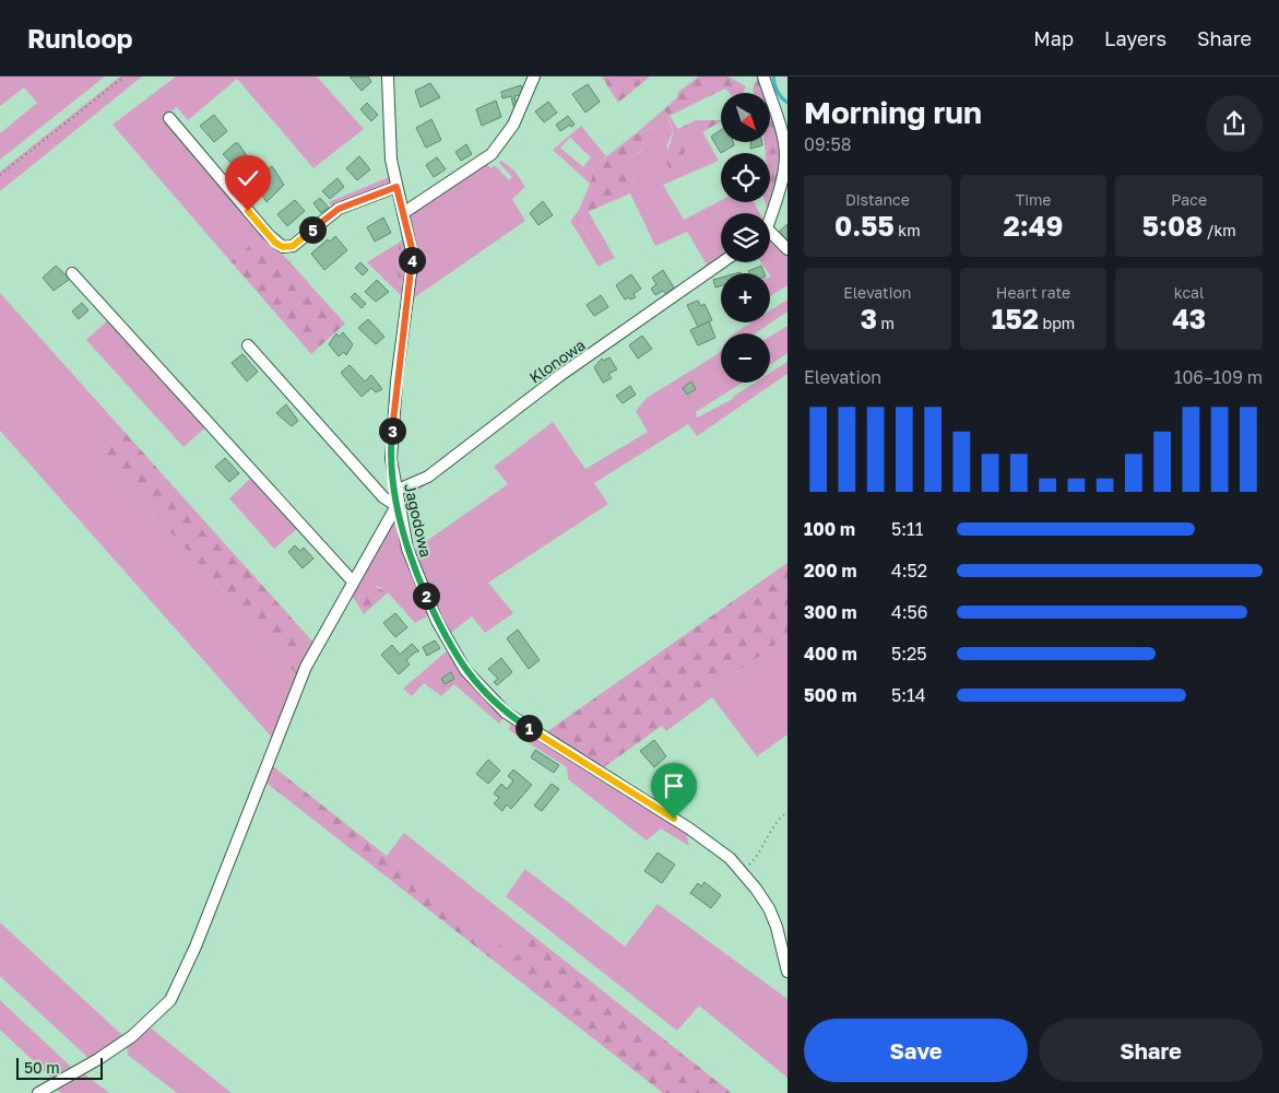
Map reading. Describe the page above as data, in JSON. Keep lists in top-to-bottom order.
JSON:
{
  "streets": {
    "street": ["Klonowa", "Jagodowa"]
  },
  "crossings": [
    ["Klonowa", "Jagodowa"]
  ],
  "scale_bar": "50 m",
  "north": "bottom right",
  "page": {
    "header": "Runloop",
    "nav": ["Map", "Layers", "Share"],
    "heading": ["Morning run", "09:58"],
    "map_buttons": ["+", "−"],
    "stats": [
      ["Distance", "0.55 km"],
      ["Time", "2:49"],
      ["Pace", "5:08 /km"],
      ["Elevation", "3 m"],
      ["Heart rate", "152 bpm"],
      ["kcal", "43"]
    ],
    "pins": [
      "5",
      "4",
      "3",
      "2",
      "1"
    ],
    "chart": ["Elevation", "106–109 m"],
    "list": [
      {
        "name": "100 m",
        "note": "5:11"
      },
      {
        "name": "200 m",
        "note": "4:52"
      },
      {
        "name": "300 m",
        "note": "4:56"
      },
      {
        "name": "400 m",
        "note": "5:25"
      },
      {
        "name": "500 m",
        "note": "5:14"
      }
    ],
    "buttons": ["Save", "Share"],
    "scale": "50 m"
  }
}
